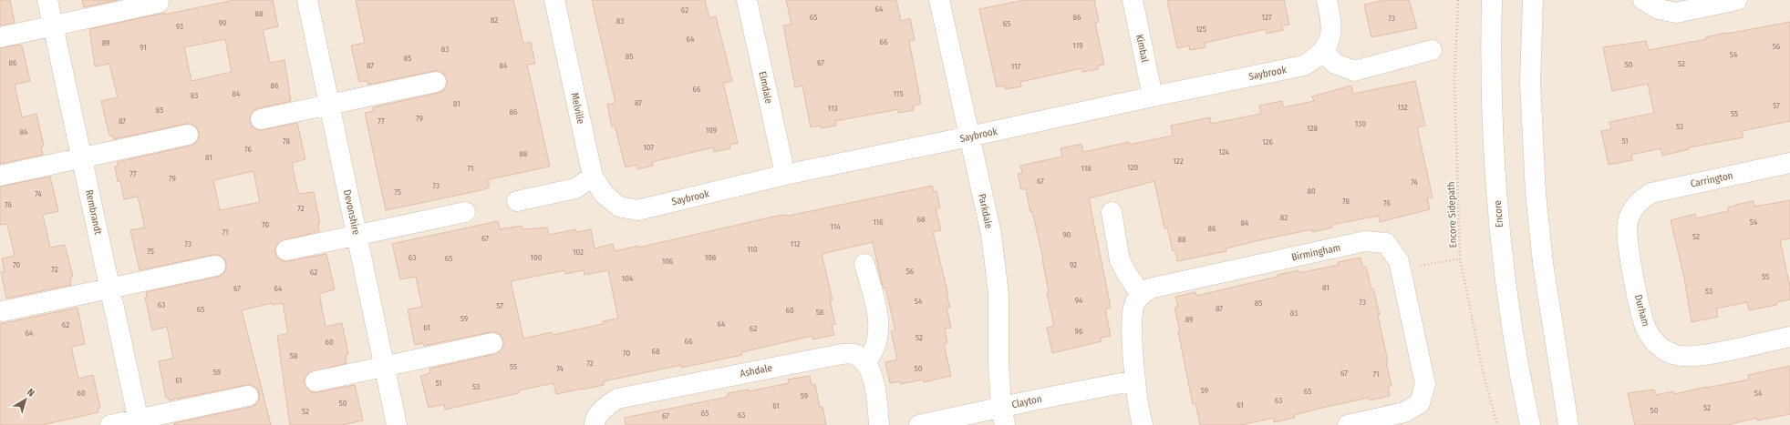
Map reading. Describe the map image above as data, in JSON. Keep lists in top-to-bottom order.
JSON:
{
  "streets": {
    "street": [
      "Kimbal",
      "Saybrook",
      "Elmdale",
      "Melville",
      "Carrington",
      "Parkdale",
      "Rembrandt",
      "Devonshire",
      "Encore",
      "Birmingham",
      "Durham",
      "Ashdale",
      "Clayton"
    ],
    "path": ["Encore Sidepath"]
  },
  "crossings": [
    ["Kimbal", "Saybrook"],
    ["Saybrook", "Elmdale"],
    ["Saybrook", "Melville"],
    ["Saybrook", "Parkdale"],
    ["Carrington", "Durham"],
    ["Parkdale", "Clayton"]
  ],
  "house_numbers": [
    "64",
    "62",
    "88",
    "65",
    "86",
    "127",
    "73",
    "82",
    "83",
    "90",
    "65",
    "93",
    "125",
    "64",
    "66",
    "89",
    "119",
    "56",
    "91",
    "83",
    "54",
    "85",
    "85",
    "86",
    "67",
    "52",
    "50",
    "87",
    "84",
    "117",
    "86",
    "66",
    "84",
    "115",
    "83",
    "87",
    "81",
    "57",
    "132",
    "113",
    "85",
    "86",
    "55",
    "79",
    "87",
    "77",
    "130",
    "53",
    "128",
    "109",
    "84",
    "78",
    "51",
    "126",
    "107",
    "76",
    "124",
    "88",
    "81",
    "122",
    "120",
    "71",
    "118",
    "77",
    "79",
    "67",
    "74",
    "73",
    "80",
    "75",
    "74",
    "78",
    "76",
    "76",
    "72",
    "82",
    "68",
    "116",
    "54",
    "84",
    "70",
    "114",
    "86",
    "71",
    "90",
    "52",
    "67",
    "88",
    "73",
    "112",
    "110",
    "75",
    "102",
    "63",
    "100",
    "108",
    "65",
    "106",
    "70",
    "92",
    "72",
    "56",
    "62",
    "55",
    "104",
    "81",
    "67",
    "64",
    "53",
    "94",
    "54",
    "73",
    "85",
    "63",
    "57",
    "87",
    "65",
    "60",
    "58",
    "83",
    "59",
    "89",
    "64",
    "62",
    "61",
    "62",
    "96",
    "64",
    "52",
    "66",
    "60",
    "68",
    "70",
    "58",
    "72",
    "55",
    "74",
    "50",
    "59",
    "67",
    "71",
    "61",
    "51",
    "53",
    "59",
    "65",
    "60",
    "54",
    "59",
    "63",
    "50",
    "61",
    "61",
    "52",
    "50",
    "52",
    "65",
    "63",
    "67"
  ],
  "north": "top right"
}
